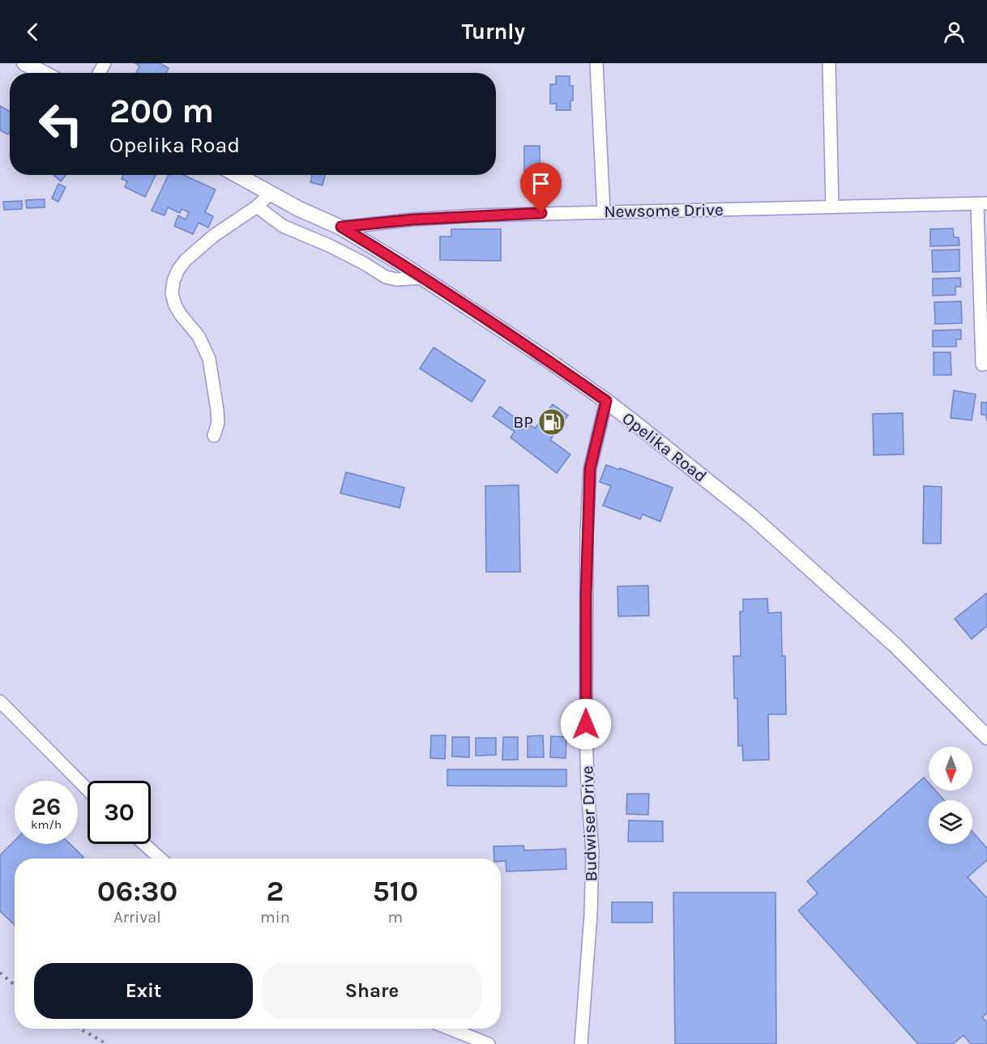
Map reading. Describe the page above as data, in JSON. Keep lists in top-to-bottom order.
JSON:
{
  "streets": {
    "main road": ["Opelika Road"],
    "street": ["Newsome Drive", "Budwiser Drive"]
  },
  "crossings": [
    ["Newsome Drive", "Opelika Road"],
    ["Opelika Road", "Budwiser Drive"]
  ],
  "places": {
    "fuel station": ["BP"]
  },
  "north": "bottom",
  "page": {
    "header": "Turnly",
    "turn": ["200 m", "Opelika Road"],
    "speed": "26 km/h",
    "limit": "30",
    "eta": [
      "06:30",
      "Arrival",
      "2",
      "min",
      "510",
      "m"
    ],
    "buttons": ["Exit", "Share"]
  }
}
